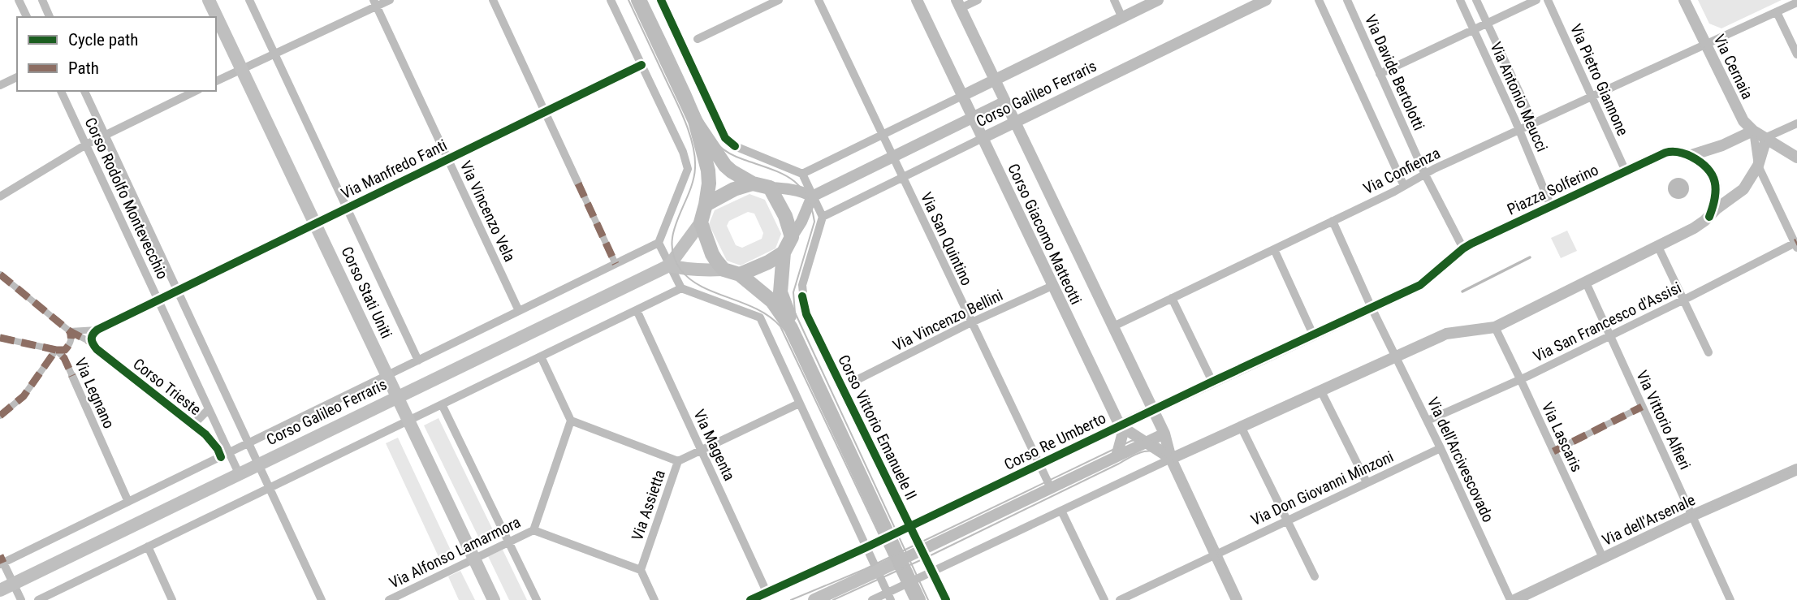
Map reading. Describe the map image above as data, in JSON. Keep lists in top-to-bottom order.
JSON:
{
  "streets": {
    "main road": ["Corso Galileo Ferraris", "Corso Stati Uniti"],
    "street": [
      "Via Cernaia",
      "Via Davide Bertolotti",
      "Via Pietro Giannone",
      "Via Antonio Meucci",
      "Via Manfredo Fanti",
      "Via Confienza",
      "Piazza Solferino",
      "Corso Rodolfo Montevecchio",
      "Via Vincenzo Vela",
      "Corso Giacomo Matteotti",
      "Via San Quintino",
      "Via Vincenzo Bellini",
      "Via San Francesco d'Assisi",
      "Corso Trieste",
      "Via Legnano",
      "Via Vittorio Alfieri",
      "Corso Vittorio Emanuele II",
      "Via Lascaris",
      "Corso Re Umberto",
      "Via Magenta",
      "Via dell'Arcivescovado",
      "Via Don Giovanni Minzoni",
      "Via Assietta",
      "Via dell'Arsenale",
      "Via Alfonso Lamarmora"
    ]
  },
  "crossings": [
    ["Via Cernaia", "Via Confienza"],
    ["Via Cernaia", "Piazza Solferino"],
    ["Via Davide Bertolotti", "Via Confienza"],
    ["Via Davide Bertolotti", "Piazza Solferino"],
    ["Via Pietro Giannone", "Via Confienza"],
    ["Via Pietro Giannone", "Piazza Solferino"],
    ["Corso Galileo Ferraris", "Corso Rodolfo Montevecchio"],
    ["Corso Galileo Ferraris", "Via Vincenzo Vela"],
    ["Corso Galileo Ferraris", "Corso Giacomo Matteotti"],
    ["Corso Galileo Ferraris", "Via San Quintino"],
    ["Corso Galileo Ferraris", "Corso Stati Uniti"],
    ["Corso Galileo Ferraris", "Corso Trieste"],
    ["Corso Galileo Ferraris", "Via Legnano"],
    ["Corso Galileo Ferraris", "Corso Vittorio Emanuele II"],
    ["Via Antonio Meucci", "Via Confienza"],
    ["Via Antonio Meucci", "Piazza Solferino"],
    ["Via Manfredo Fanti", "Corso Rodolfo Montevecchio"],
    ["Via Manfredo Fanti", "Via Vincenzo Vela"],
    ["Via Manfredo Fanti", "Corso Stati Uniti"],
    ["Via Confienza", "Corso Giacomo Matteotti"],
    ["Via Confienza", "Via dell'Arcivescovado"],
    ["Piazza Solferino", "Corso Re Umberto"],
    ["Piazza Solferino", "Via dell'Arcivescovado"],
    ["Corso Rodolfo Montevecchio", "Corso Trieste"],
    ["Corso Giacomo Matteotti", "Via Vincenzo Bellini"],
    ["Corso Giacomo Matteotti", "Corso Re Umberto"],
    ["Corso Giacomo Matteotti", "Via Don Giovanni Minzoni"],
    ["Via San Quintino", "Via Vincenzo Bellini"],
    ["Via San Quintino", "Corso Re Umberto"],
    ["Corso Stati Uniti", "Via Alfonso Lamarmora"],
    ["Via Vincenzo Bellini", "Corso Vittorio Emanuele II"],
    ["Via San Francesco d'Assisi", "Via Vittorio Alfieri"],
    ["Via San Francesco d'Assisi", "Via Lascaris"],
    ["Via San Francesco d'Assisi", "Via dell'Arcivescovado"],
    ["Via Vittorio Alfieri", "Via dell'Arsenale"],
    ["Corso Vittorio Emanuele II", "Corso Re Umberto"],
    ["Via Lascaris", "Via dell'Arsenale"],
    ["Corso Re Umberto", "Via Magenta"],
    ["Corso Re Umberto", "Via dell'Arcivescovado"],
    ["Via dell'Arcivescovado", "Via Don Giovanni Minzoni"],
    ["Via dell'Arcivescovado", "Via dell'Arsenale"]
  ],
  "legend": ["Cycle path", "Path"]
}
